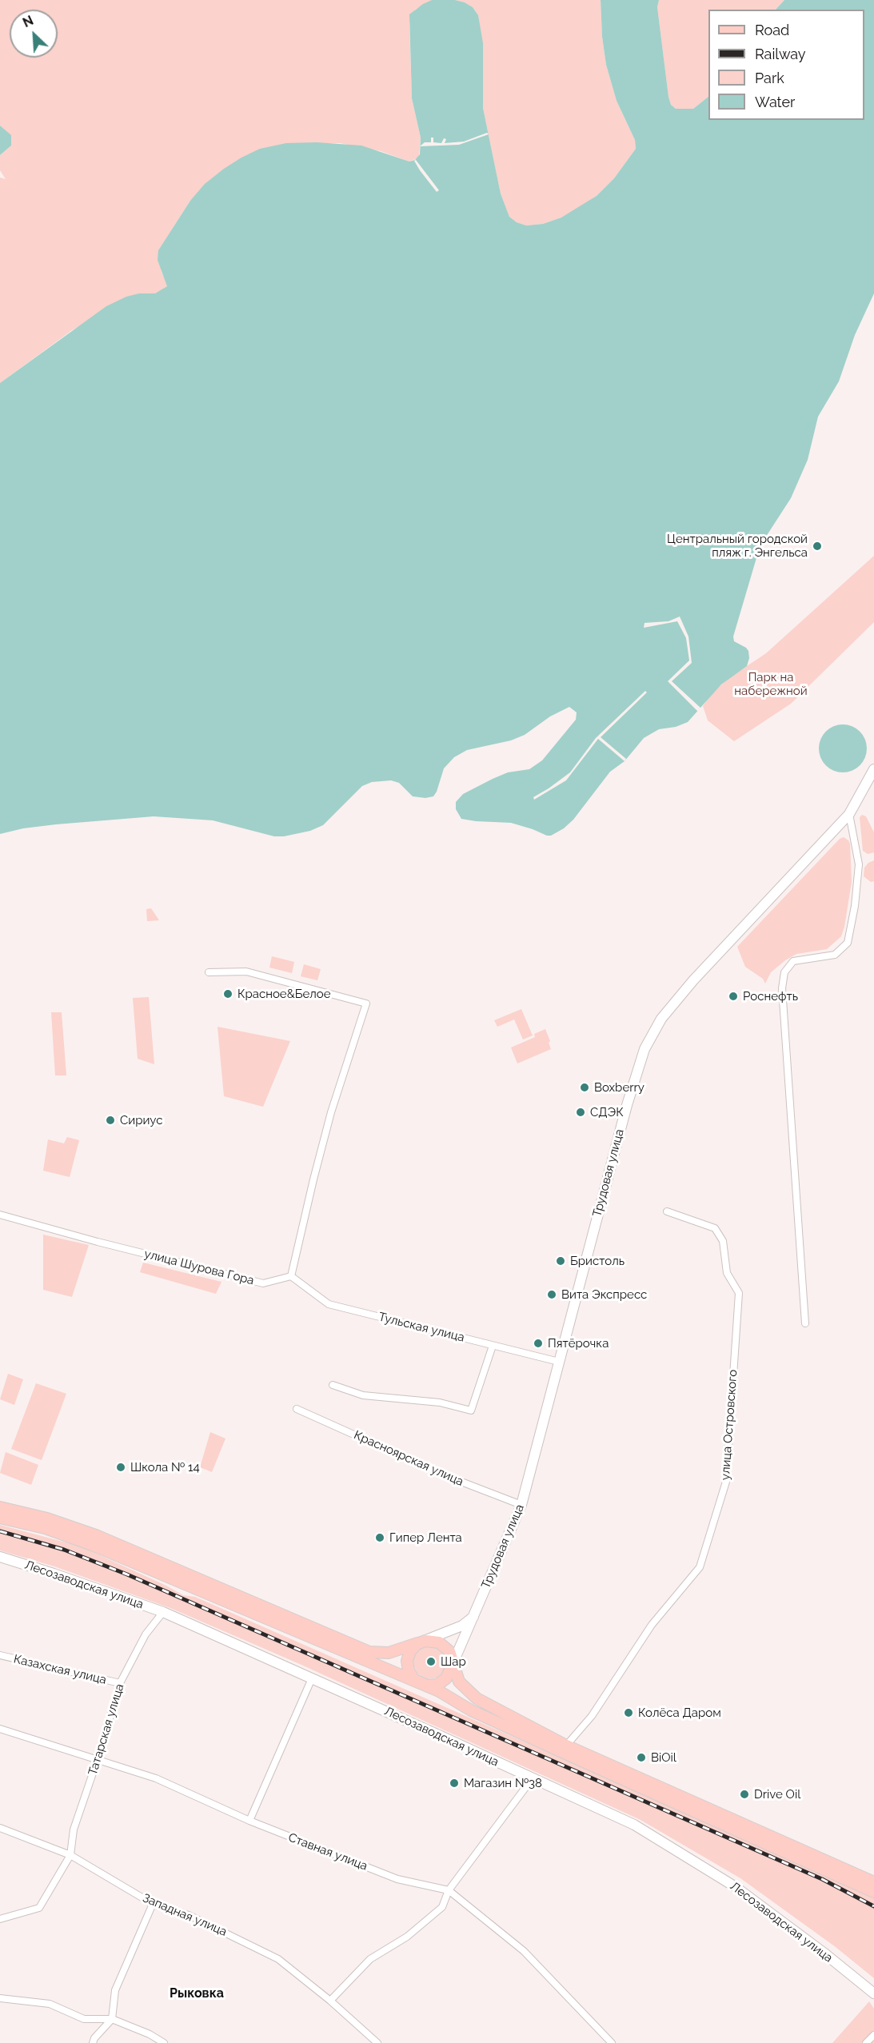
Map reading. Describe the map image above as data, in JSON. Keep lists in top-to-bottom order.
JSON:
{
  "streets": {
    "main road": ["Трудовая улица", "Лесозаводская улица"],
    "street": [
      "улица Шурова Гора",
      "Тульская улица",
      "улица Островского",
      "Красноярская улица",
      "Казахская улица",
      "Татарская улица",
      "Ставная улица",
      "Западная улица"
    ]
  },
  "crossings": [
    ["Трудовая улица", "Тульская улица"],
    ["Трудовая улица", "Красноярская улица"],
    ["улица Шурова Гора", "Тульская улица"],
    ["Лесозаводская улица", "Татарская улица"],
    ["Казахская улица", "Татарская улица"],
    ["Татарская улица", "Ставная улица"],
    ["Татарская улица", "Западная улица"]
  ],
  "districts": ["Рыковка"],
  "parks": ["Парк на набережной"],
  "places": [
    "Центральный городской пляж г. Энгельса",
    "Красное&Белое",
    "Роснефть",
    "Boxberry",
    "СДЭК",
    "Сириус",
    "Бристоль",
    "Вита Экспресс",
    "Пятёрочка",
    "Школа № 14",
    "Гипер Лента",
    "Шар",
    "Колёса Даром",
    "BiOil",
    "Магазин №38",
    "Drive Oil"
  ],
  "legend": [
    "Road",
    "Railway",
    "Park",
    "Water"
  ],
  "north": "top left"
}
